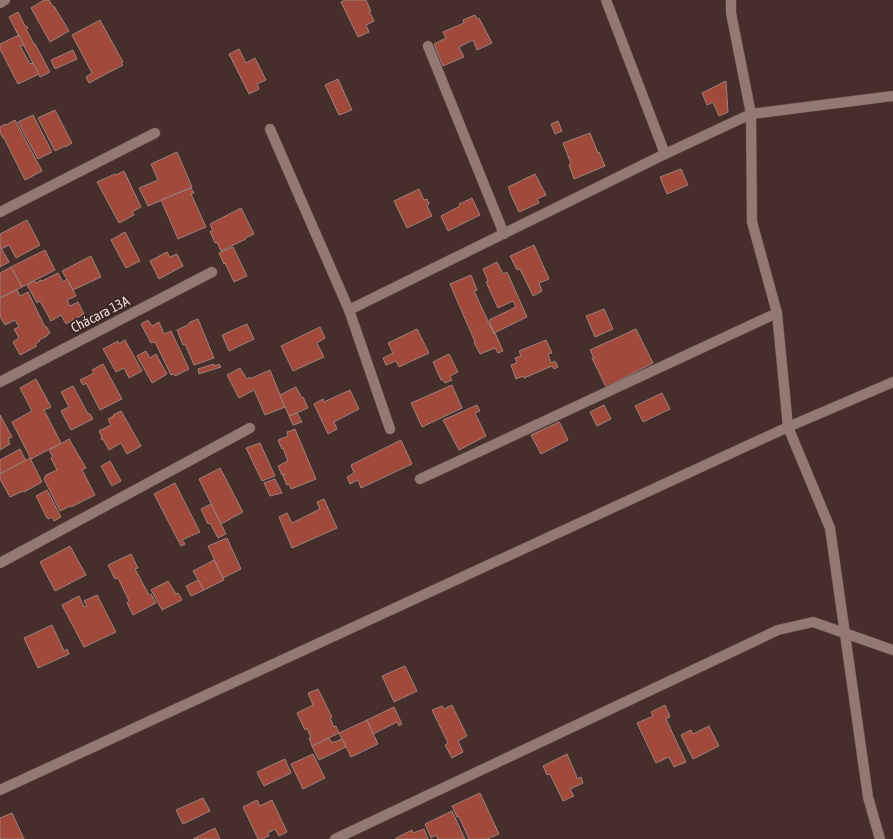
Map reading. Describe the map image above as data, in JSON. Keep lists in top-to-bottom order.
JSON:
{
  "streets": {
    "street": ["Chácara 13A"]
  }
}
